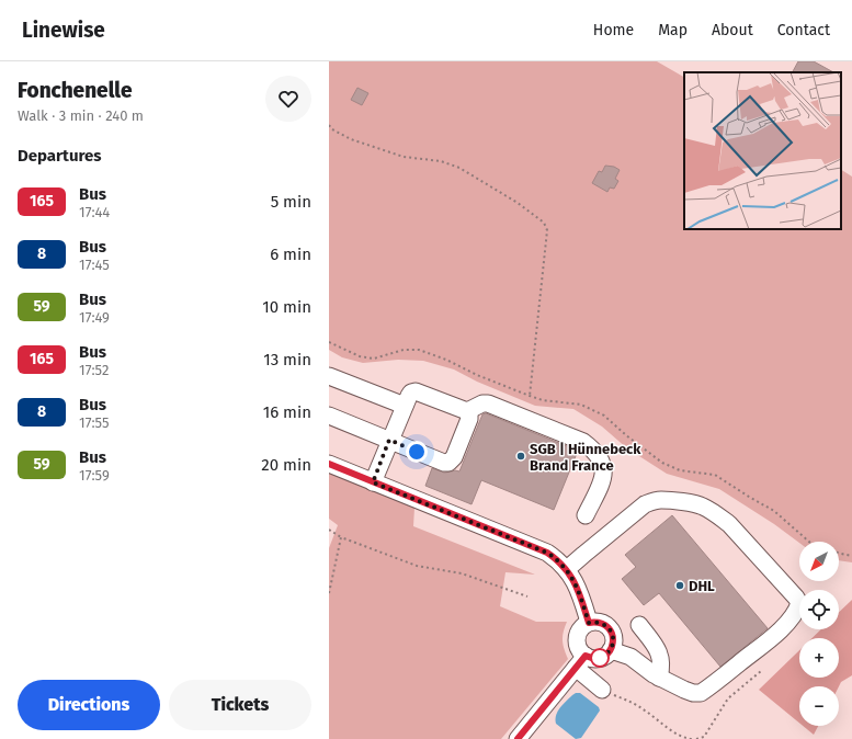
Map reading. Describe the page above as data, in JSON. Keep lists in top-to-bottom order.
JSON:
{
  "places": ["SGB | Hünnebeck Brand France", "DHL"],
  "lines": ["bus line 165"],
  "north": "bottom left",
  "page": {
    "header": "Linewise",
    "nav": [
      "Home",
      "Map",
      "About",
      "Contact"
    ],
    "heading": [
      ["Fonchenelle", "Walk · 3 min · 240 m"],
      "Departures"
    ],
    "list": [
      {
        "mark": "165",
        "name": "Bus",
        "note": "17:44",
        "value": "5 min"
      },
      {
        "mark": "8",
        "name": "Bus",
        "note": "17:45",
        "value": "6 min"
      },
      {
        "mark": "59",
        "name": "Bus",
        "note": "17:49",
        "value": "10 min"
      },
      {
        "mark": "165",
        "name": "Bus",
        "note": "17:52",
        "value": "13 min"
      },
      {
        "mark": "8",
        "name": "Bus",
        "note": "17:55",
        "value": "16 min"
      },
      {
        "mark": "59",
        "name": "Bus",
        "note": "17:59",
        "value": "20 min"
      }
    ],
    "map_buttons": ["+", "−"],
    "buttons": ["Directions", "Tickets"]
  }
}
